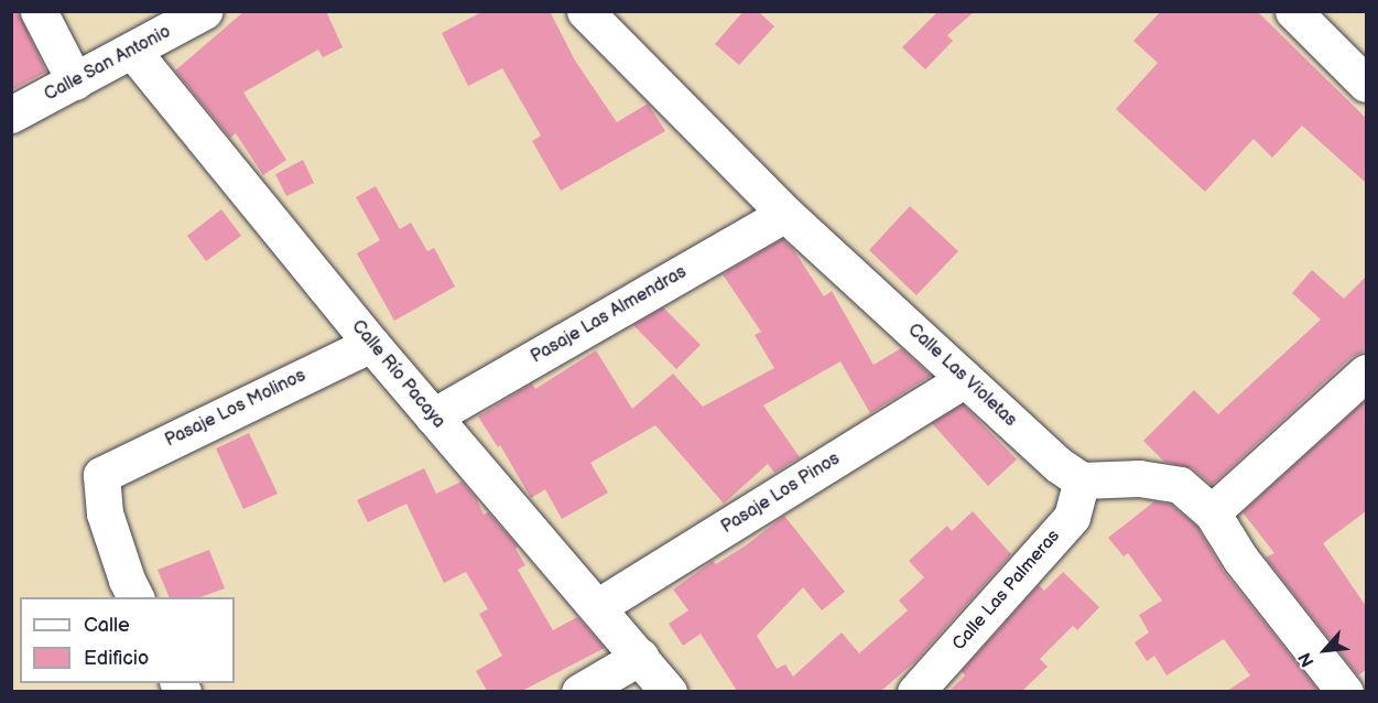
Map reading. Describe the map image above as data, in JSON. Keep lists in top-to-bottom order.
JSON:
{
  "streets": {
    "street": [
      "Calle San Antonio",
      "Pasaje Las Almendras",
      "Calle Río Pacaya",
      "Calle Las Violetas",
      "Pasaje Los Molinos",
      "Pasaje Los Pinos",
      "Calle Las Palmeras"
    ]
  },
  "crossings": [
    ["Calle San Antonio", "Calle Río Pacaya"],
    ["Pasaje Las Almendras", "Calle Río Pacaya"],
    ["Pasaje Las Almendras", "Calle Las Violetas"],
    ["Calle Río Pacaya", "Pasaje Los Molinos"],
    ["Calle Río Pacaya", "Pasaje Los Pinos"],
    ["Calle Las Violetas", "Pasaje Los Pinos"],
    ["Calle Las Violetas", "Calle Las Palmeras"]
  ],
  "legend": ["Calle", "Edificio"],
  "north": "bottom left"
}
